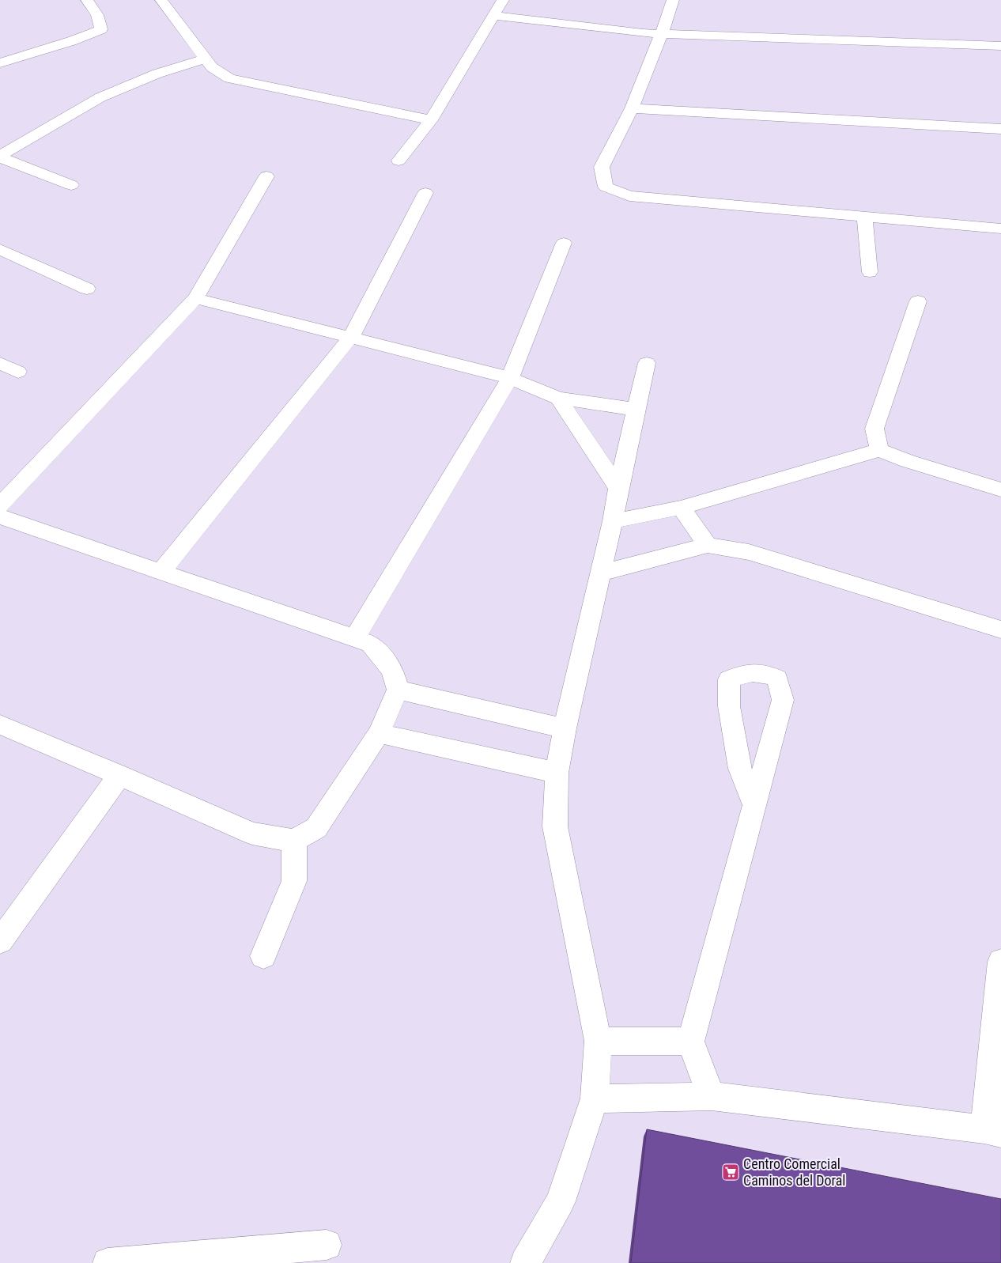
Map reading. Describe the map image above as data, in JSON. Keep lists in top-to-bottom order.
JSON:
{
  "places": {
    "supermarket": ["Centro Comercial Caminos del Doral"]
  }
}
